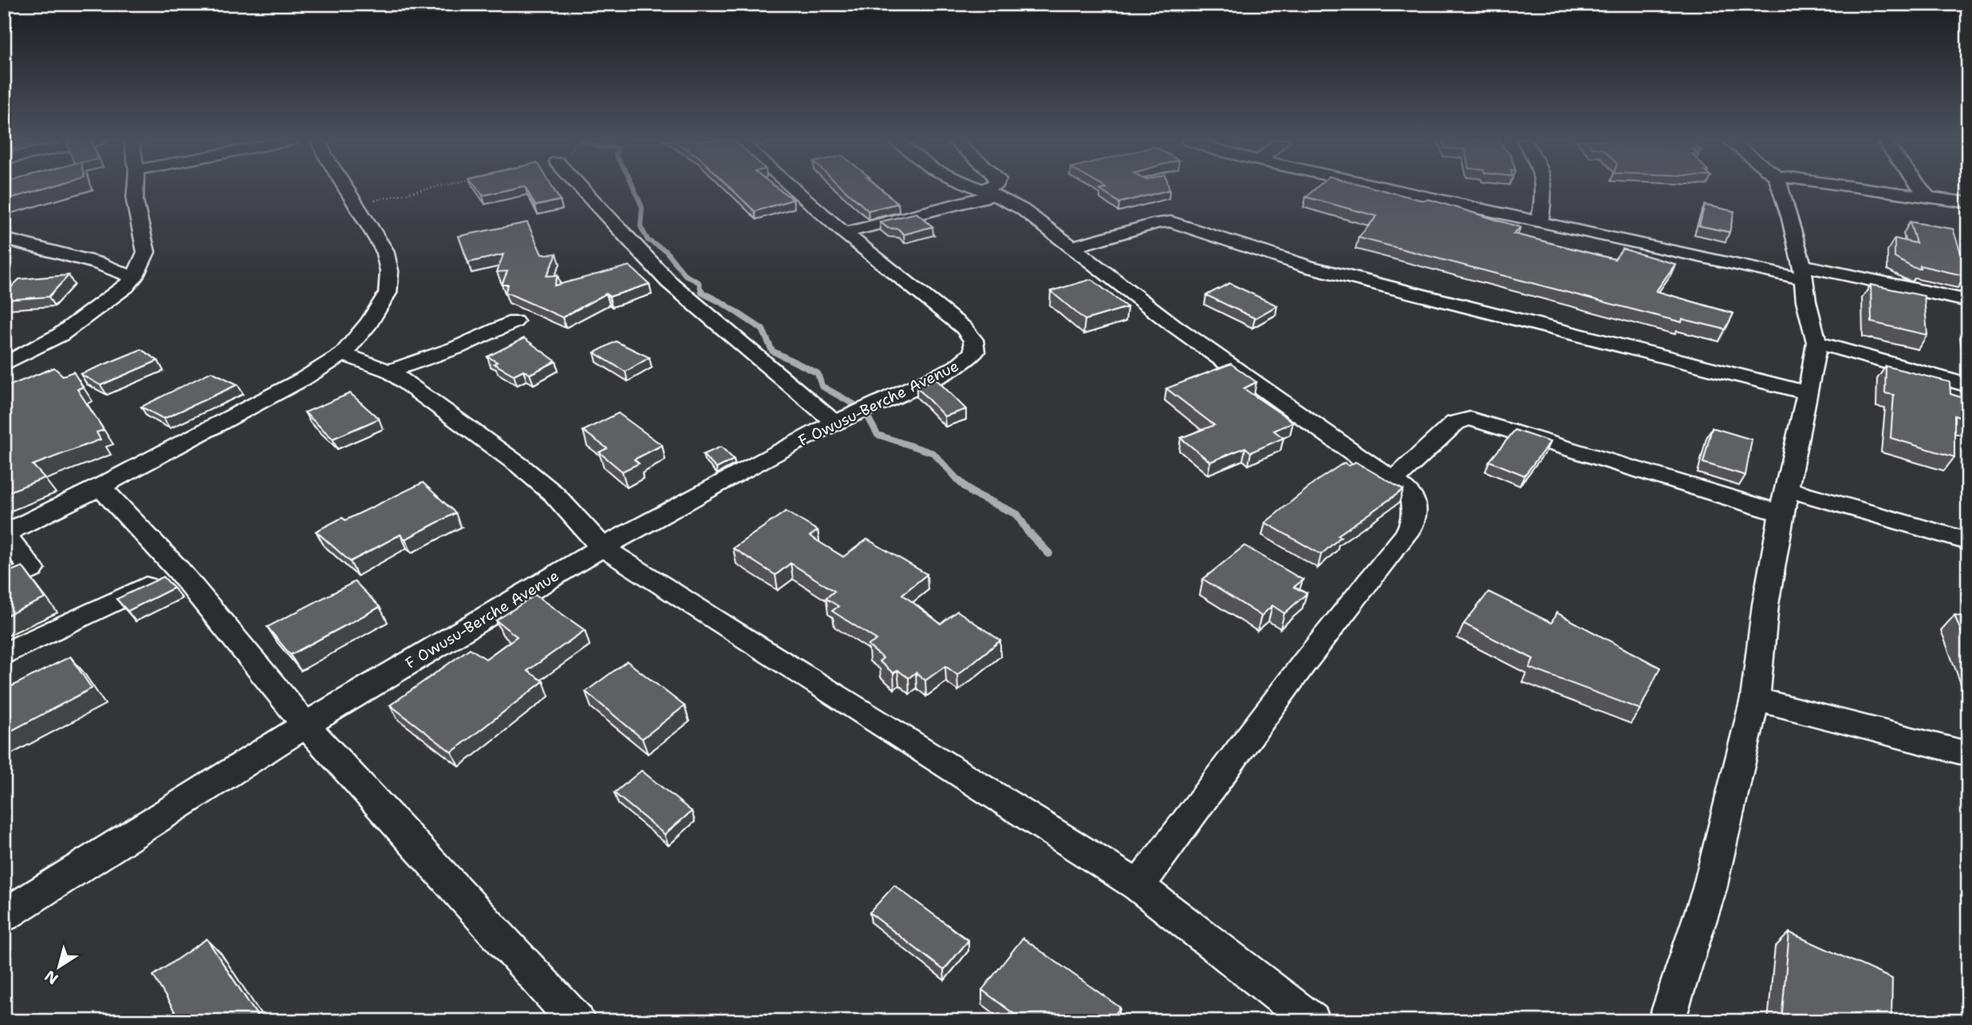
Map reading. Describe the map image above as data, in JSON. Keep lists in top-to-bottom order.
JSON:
{
  "streets": {
    "street": ["F Owusu-Berche Avenue"]
  },
  "north": "bottom left"
}
